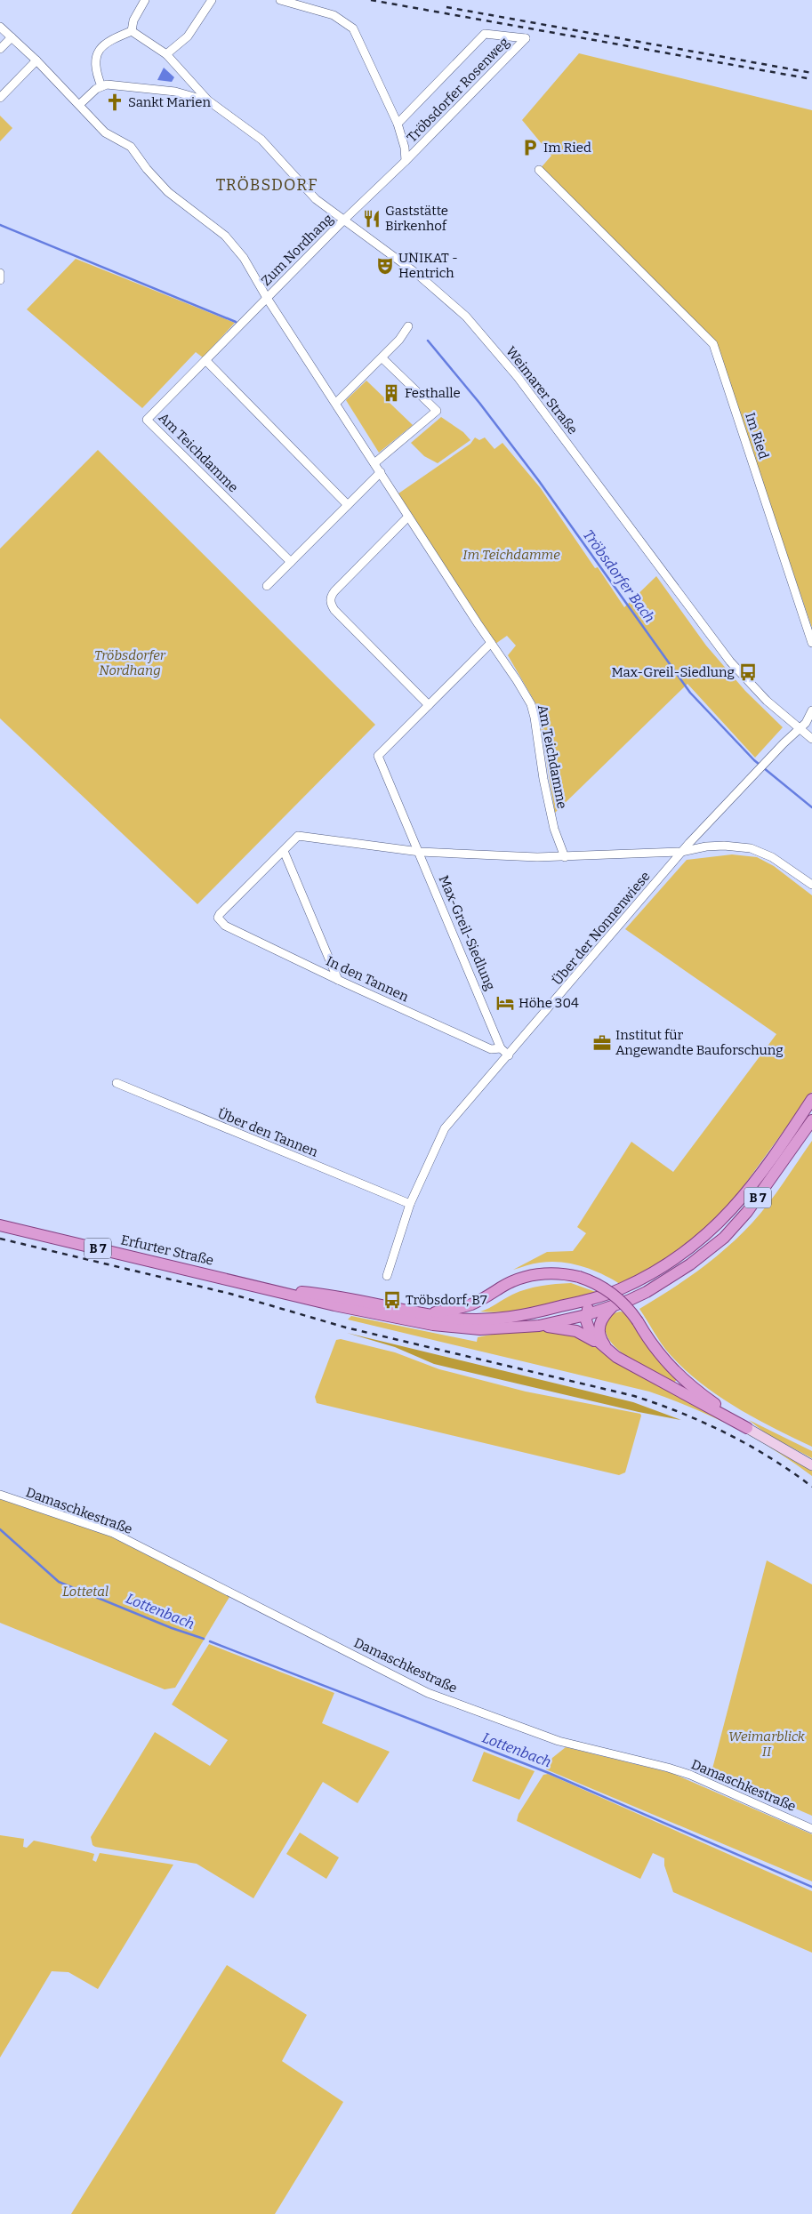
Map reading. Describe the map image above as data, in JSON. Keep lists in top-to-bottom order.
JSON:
{
  "streets": {
    "main road": ["B 7", "Erfurter Straße"],
    "street": [
      "Tröbsdorfer Rosenweg",
      "Zum Nordhang",
      "Weimarer Straße",
      "Im Ried",
      "Am Teichdamme",
      "Über der Nonnenwiese",
      "Max-Greil-Siedlung",
      "In den Tannen",
      "Über den Tannen",
      "Damaschkestraße"
    ]
  },
  "crossings": [
    ["Tröbsdorfer Rosenweg", "Zum Nordhang"],
    ["Zum Nordhang", "Weimarer Straße"],
    ["Zum Nordhang", "Am Teichdamme"],
    ["Weimarer Straße", "Über der Nonnenwiese"],
    ["Am Teichdamme", "Max-Greil-Siedlung"],
    ["Über der Nonnenwiese", "Max-Greil-Siedlung"],
    ["Über der Nonnenwiese", "Über den Tannen"],
    ["Max-Greil-Siedlung", "In den Tannen"],
    ["B 7", "Erfurter Straße"]
  ],
  "districts": ["TRÖBSDORF"],
  "water": ["Tröbsdorfer Bach", "Lottenbach"],
  "parks": [
    "Im Teichdamme",
    "Tröbsdorfer Nordhang",
    "Lottetal",
    "Weimarblick II"
  ],
  "places": {
    "church": ["Sankt Marien"],
    "parking": ["Im Ried"],
    "restaurant": ["Gaststätte Birkenhof"],
    "theatre": ["UNIKAT - Hentrich"],
    "building": ["Festhalle"],
    "bus stop": ["Max-Greil-Siedlung", "Tröbsdorf, B7"],
    "hotel": ["Höhe 304"],
    "office": ["Institut für Angewandte Bauforschung"]
  }
}
